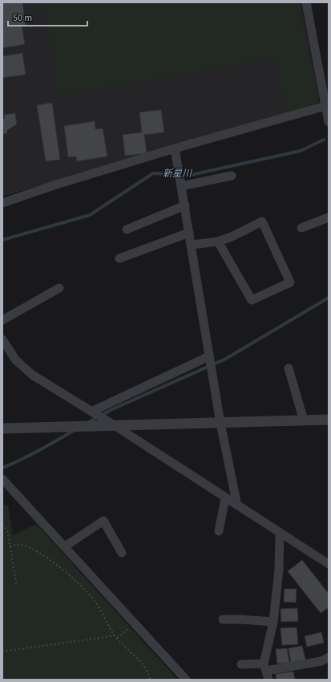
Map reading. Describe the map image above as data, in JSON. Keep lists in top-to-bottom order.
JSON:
{
  "water": ["新星川"],
  "scale_bar": "50 m"
}
